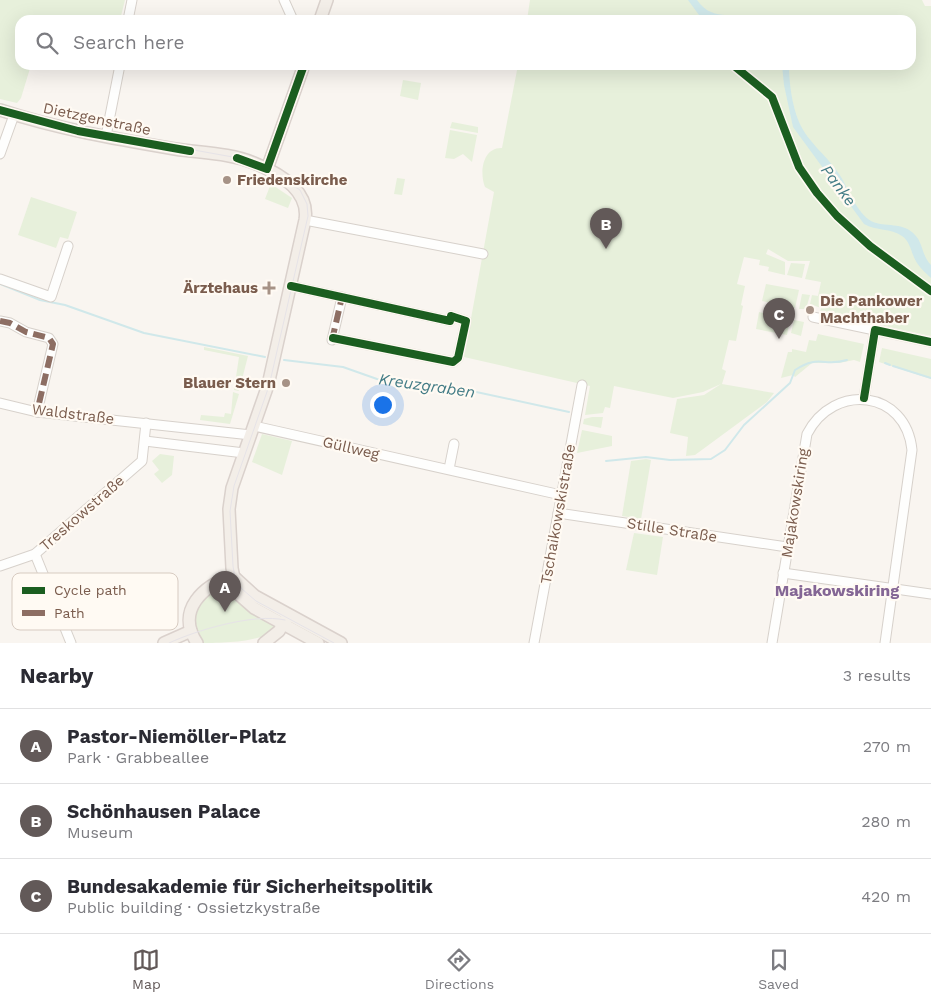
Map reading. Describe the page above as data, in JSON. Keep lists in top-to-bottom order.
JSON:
{
  "streets": {
    "main road": ["Dietzgenstraße"],
    "street": [
      "Waldstraße",
      "Güllweg",
      "Majakowskiring",
      "Treskowstraße",
      "Tschaikowskistraße",
      "Stille Straße"
    ]
  },
  "crossings": [
    ["Dietzgenstraße", "Waldstraße"],
    ["Dietzgenstraße", "Güllweg"],
    ["Waldstraße", "Güllweg"],
    ["Güllweg", "Tschaikowskistraße"],
    ["Majakowskiring", "Stille Straße"],
    ["Tschaikowskistraße", "Stille Straße"]
  ],
  "districts": ["Majakowskiring"],
  "water": ["Panke", "Kreuzgraben"],
  "places": {
    "other": ["Friedenskirche", "Die Pankower Machthaber", "Blauer Stern"],
    "health": ["Ärztehaus"]
  },
  "legend": ["Cycle path", "Path"],
  "page": {
    "search": "Search here",
    "pins": ["B", "C", "A"],
    "heading": ["Nearby", "3 results"],
    "list": [
      {
        "mark": "A",
        "name": "Pastor-Niemöller-Platz",
        "note": "Park · Grabbeallee",
        "value": "270 m"
      },
      {
        "mark": "B",
        "name": "Schönhausen Palace",
        "note": "Museum",
        "value": "280 m"
      },
      {
        "mark": "C",
        "name": "Bundesakademie für Sicherheitspolitik",
        "note": "Public building · Ossietzkystraße",
        "value": "420 m"
      }
    ],
    "nav": ["Map", "Directions", "Saved"]
  }
}
